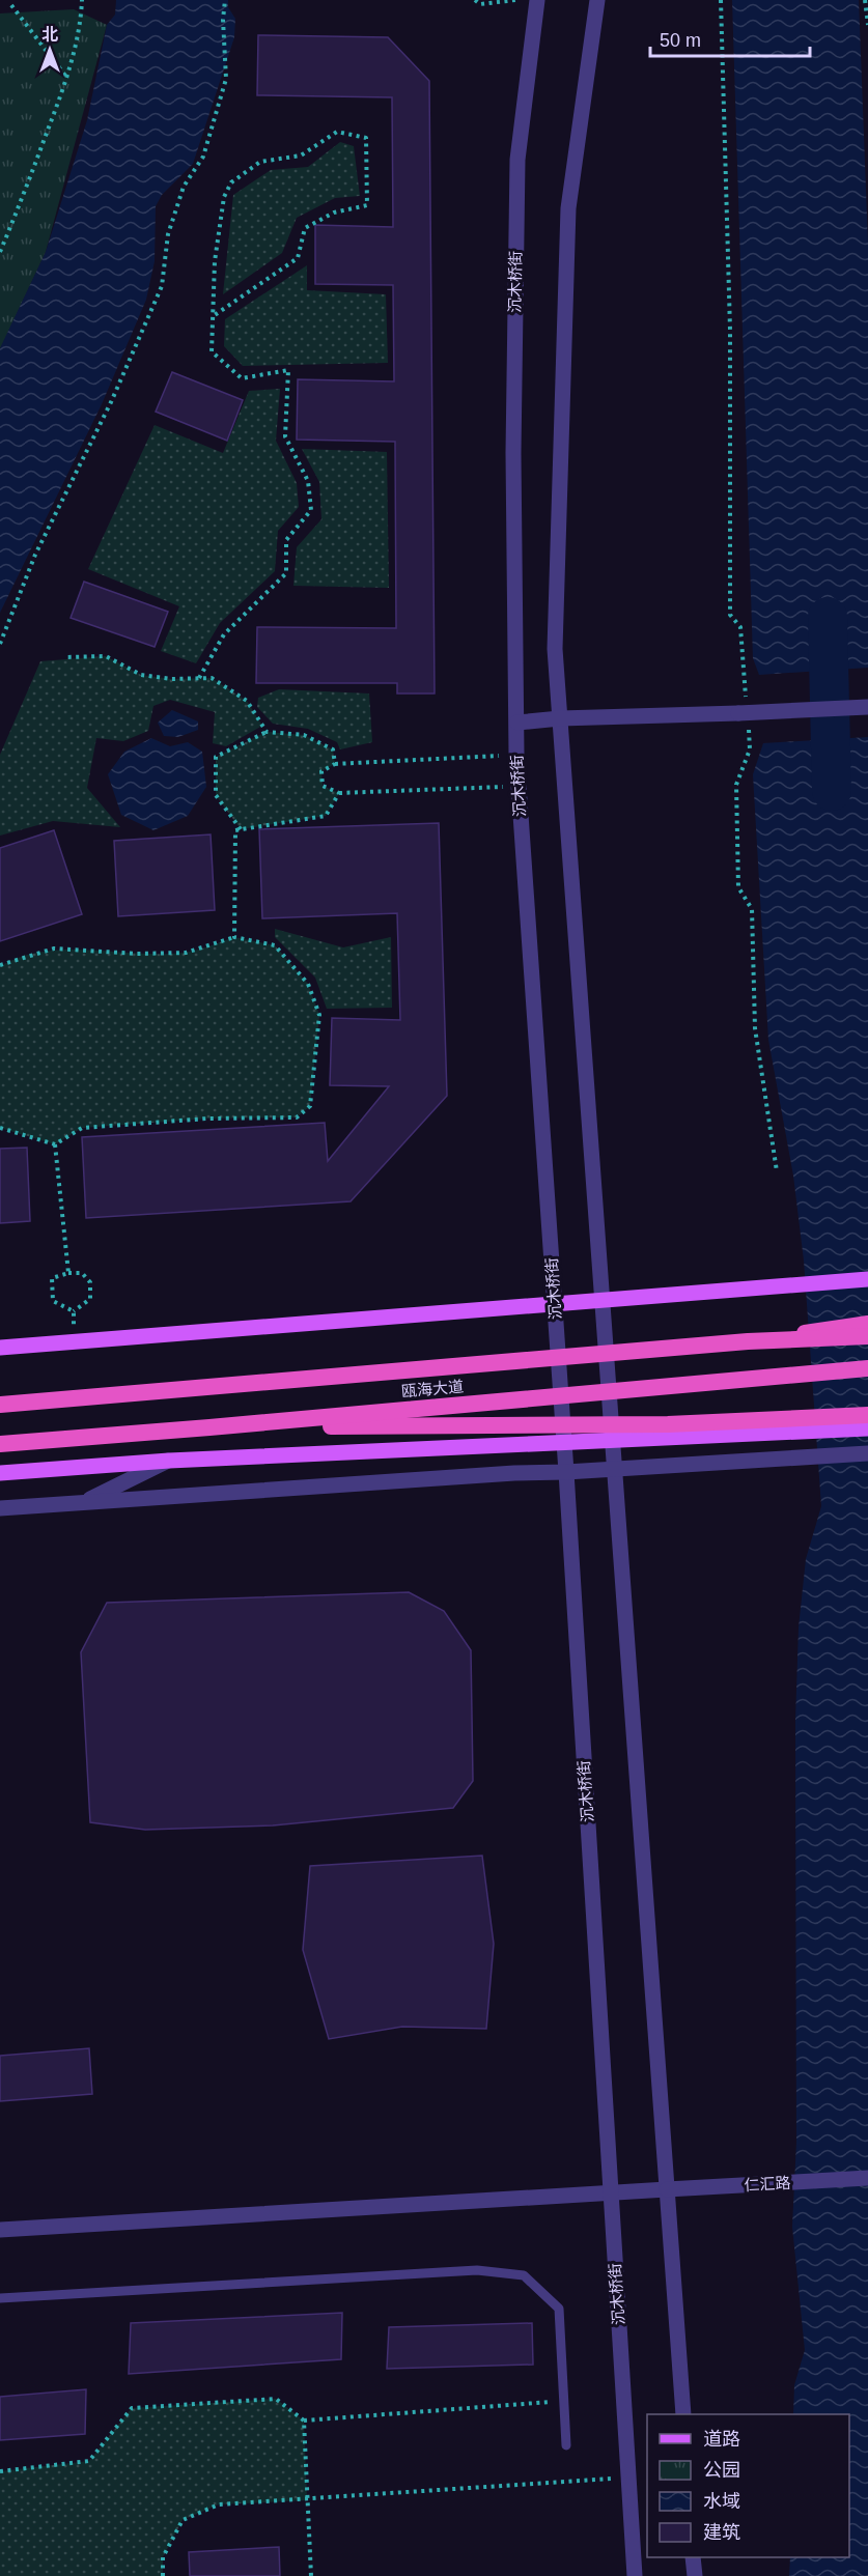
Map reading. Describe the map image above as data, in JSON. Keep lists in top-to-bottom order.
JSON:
{
  "streets": {
    "highway": ["瓯海大道"],
    "street": ["沉木桥街", "仁汇路"]
  },
  "crossings": [
    ["沉木桥街", "仁汇路"]
  ],
  "legend": [
    "道路",
    "公园",
    "水域",
    "建筑"
  ],
  "scale_bar": "50 m",
  "north": "top"
}
